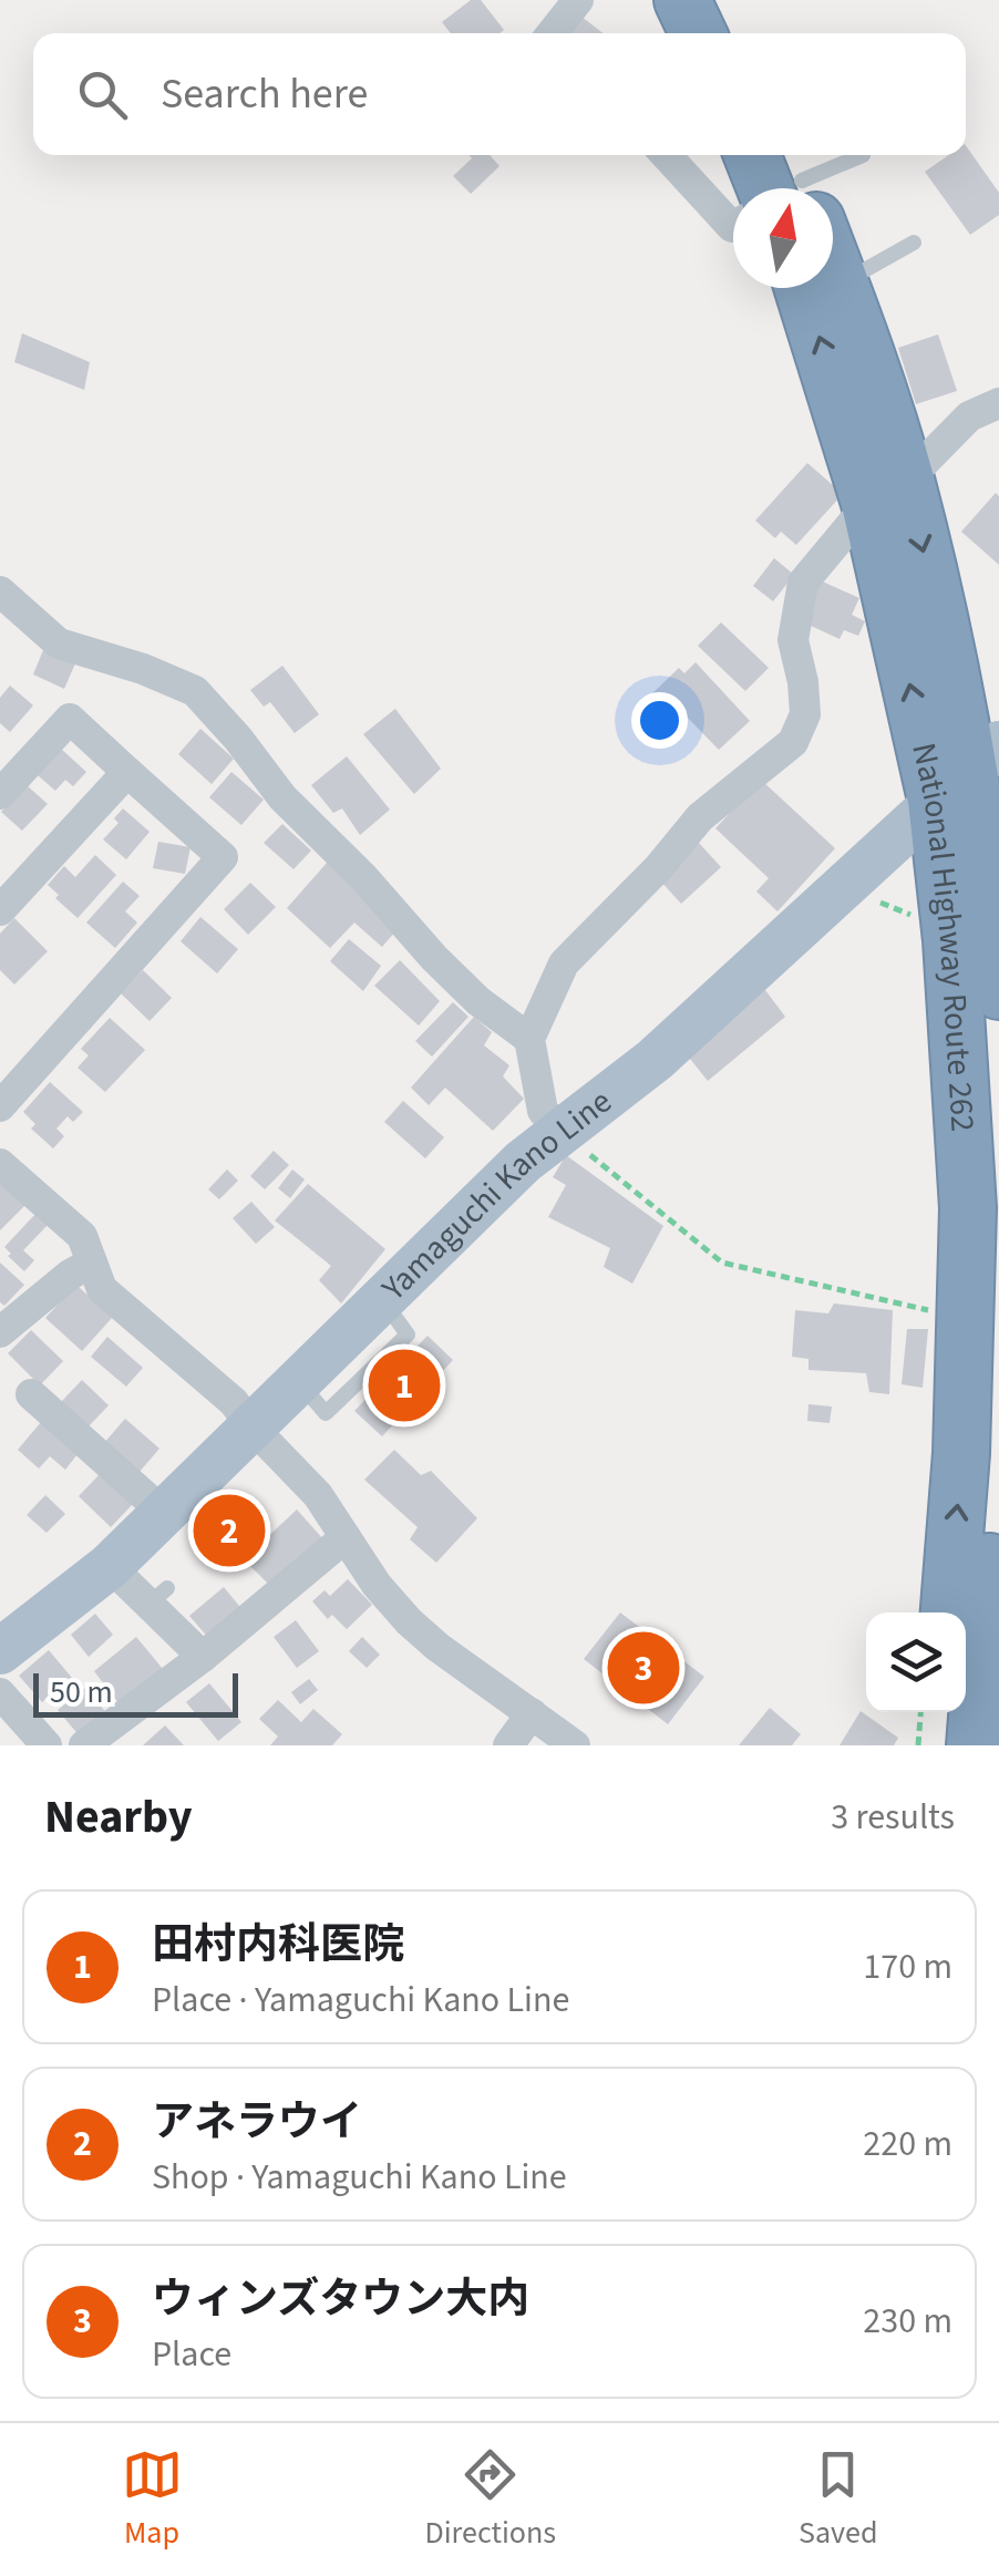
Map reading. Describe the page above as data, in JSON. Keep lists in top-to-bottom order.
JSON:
{
  "streets": {
    "highway": ["National Highway Route 262"],
    "main road": ["Yamaguchi Kano Line"]
  },
  "crossings": [
    ["National Highway Route 262", "Yamaguchi Kano Line"]
  ],
  "scale_bar": "50 m",
  "north": "top",
  "page": {
    "search": "Search here",
    "pins": ["1", "2", "3"],
    "scale": "50 m",
    "heading": ["Nearby", "3 results"],
    "list": [
      {
        "mark": "1",
        "name": "田村内科医院",
        "note": "Place · Yamaguchi Kano Line",
        "value": "170 m"
      },
      {
        "mark": "2",
        "name": "アネラウイ",
        "note": "Shop · Yamaguchi Kano Line",
        "value": "220 m"
      },
      {
        "mark": "3",
        "name": "ウィンズタウン大内",
        "note": "Place",
        "value": "230 m"
      }
    ],
    "nav": ["Map", "Directions", "Saved"]
  }
}
